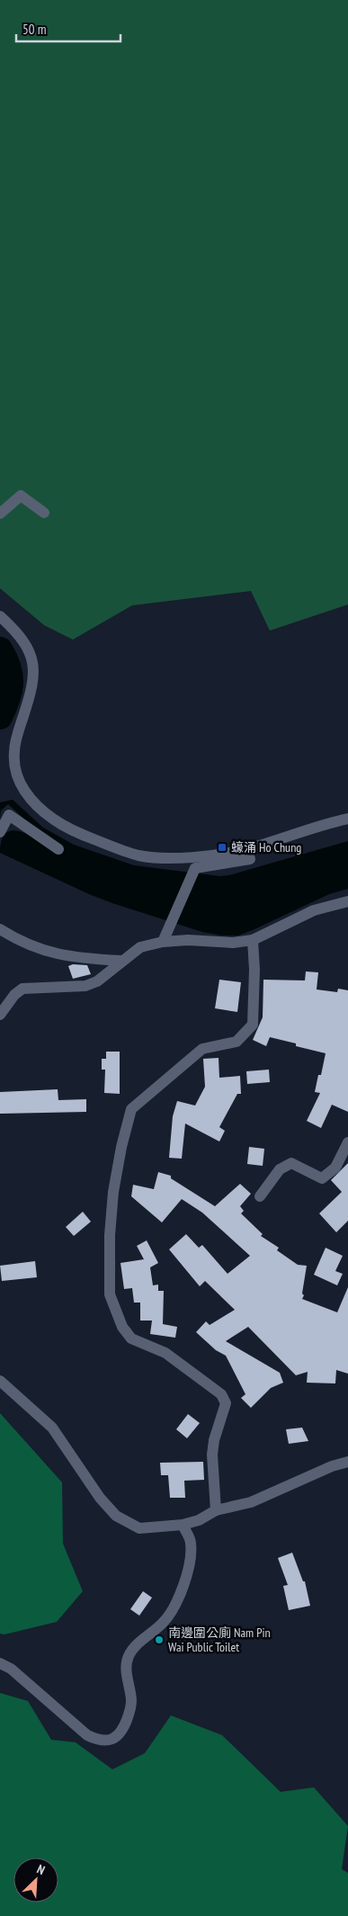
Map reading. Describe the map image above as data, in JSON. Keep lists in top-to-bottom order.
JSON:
{
  "places": {
    "transit": ["蠔涌 Ho Chung"],
    "other": ["南邊圍公廁 Nam Pin Wai Public Toilet"]
  },
  "scale_bar": "50 m",
  "north": "top right"
}
